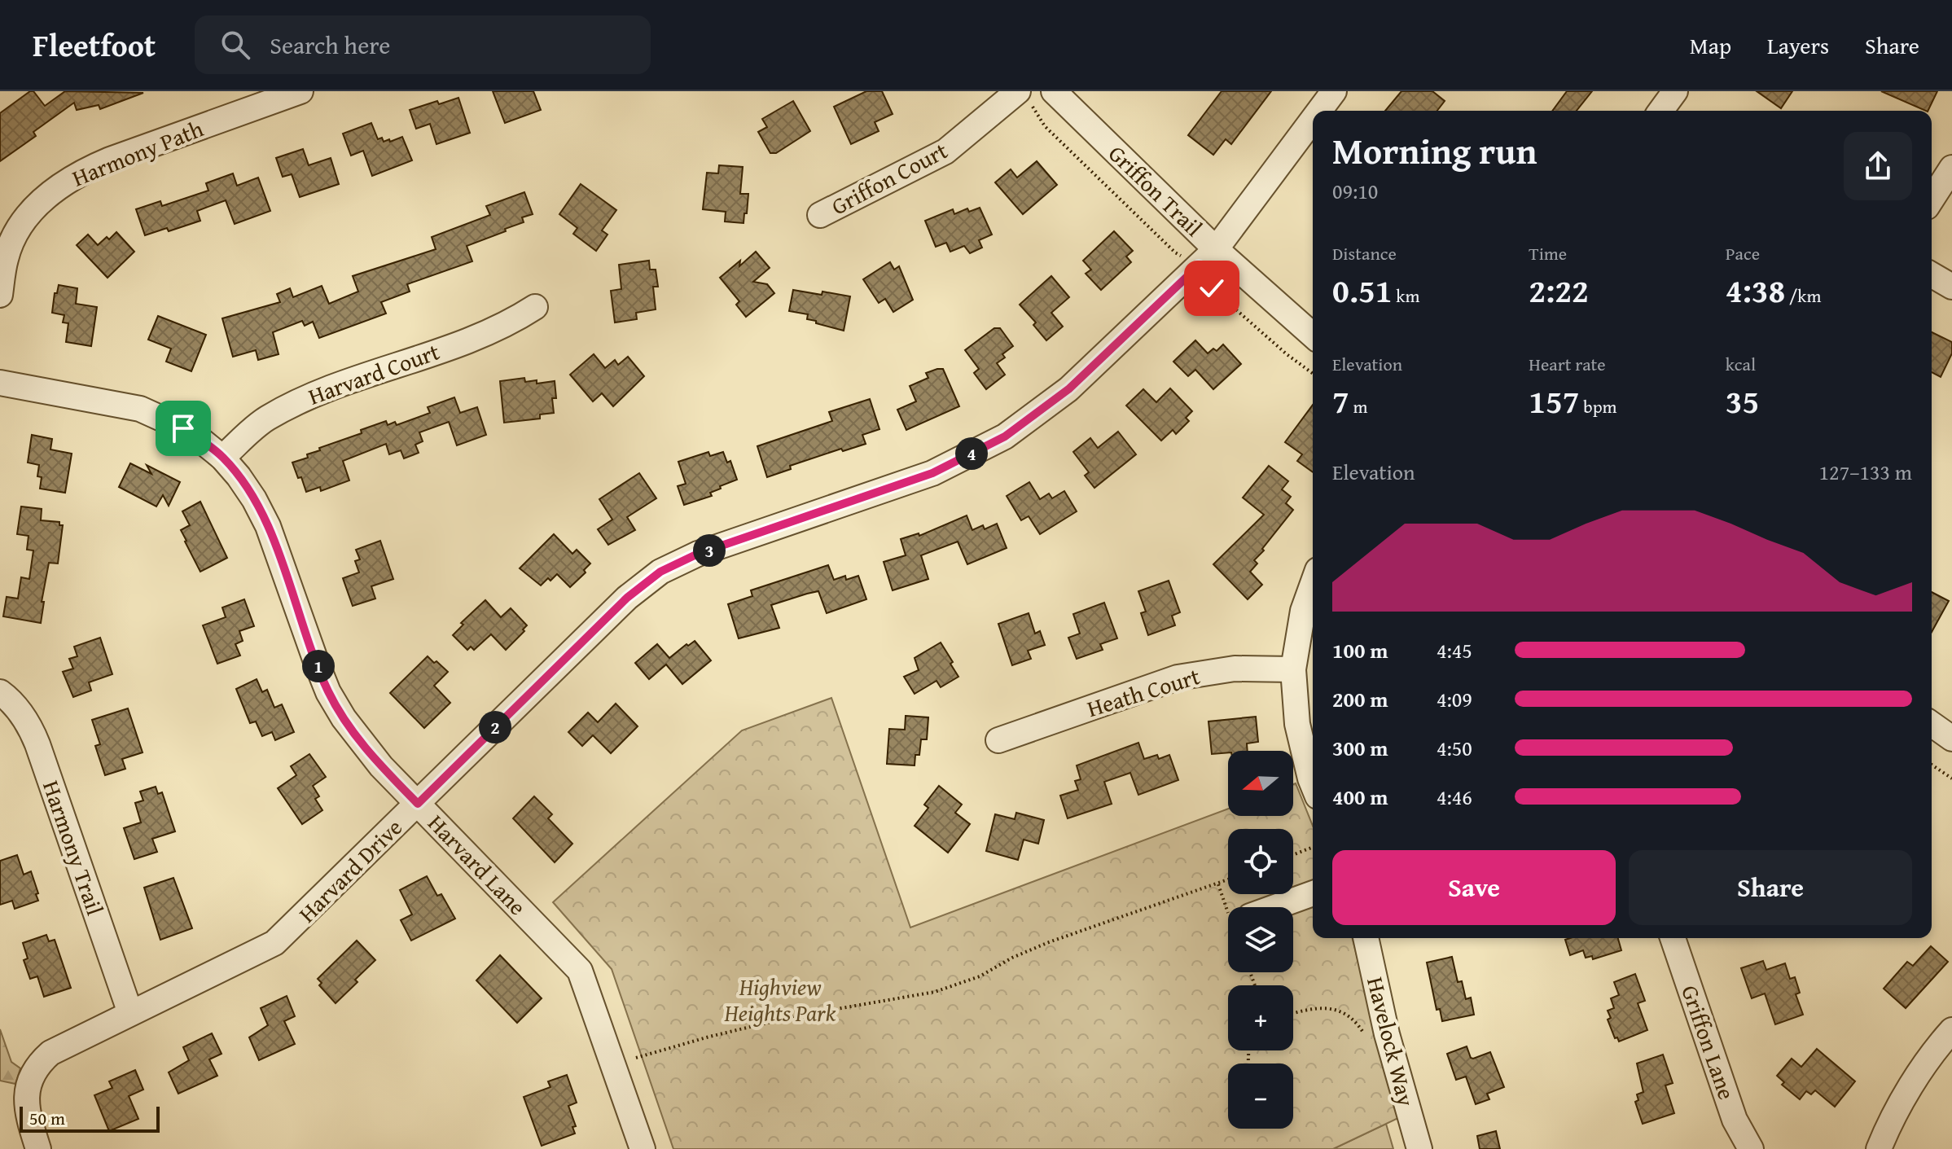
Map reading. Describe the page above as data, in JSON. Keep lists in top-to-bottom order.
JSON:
{
  "streets": {
    "street": [
      "Harmony Path",
      "Griffon Court",
      "Griffon Trail",
      "Harvard Court",
      "Heath Court",
      "Harmony Trail",
      "Harvard Lane",
      "Harvard Drive",
      "Havelock Way",
      "Griffon Lane"
    ]
  },
  "crossings": [
    ["Griffon Trail", "Harvard Drive"],
    ["Harvard Court", "Harvard Lane"],
    ["Harmony Trail", "Harvard Drive"],
    ["Harvard Lane", "Harvard Drive"]
  ],
  "parks": ["Highview Heights Park"],
  "scale_bar": "50 m",
  "north": "left",
  "page": {
    "header": "Fleetfoot",
    "search": "Search here",
    "nav": ["Map", "Layers", "Share"],
    "heading": ["Morning run", "09:10"],
    "stats": [
      ["Distance", "0.51 km"],
      ["Time", "2:22"],
      ["Pace", "4:38 /km"],
      ["Elevation", "7 m"],
      ["Heart rate", "157 bpm"],
      ["kcal", "35"]
    ],
    "pins": [
      "4",
      "3",
      "1",
      "2"
    ],
    "chart": ["Elevation", "127–133 m"],
    "list": [
      {
        "name": "100 m",
        "note": "4:45"
      },
      {
        "name": "200 m",
        "note": "4:09"
      },
      {
        "name": "300 m",
        "note": "4:50"
      },
      {
        "name": "400 m",
        "note": "4:46"
      }
    ],
    "map_buttons": ["+", "−"],
    "buttons": ["Save", "Share"],
    "scale": "50 m"
  }
}
